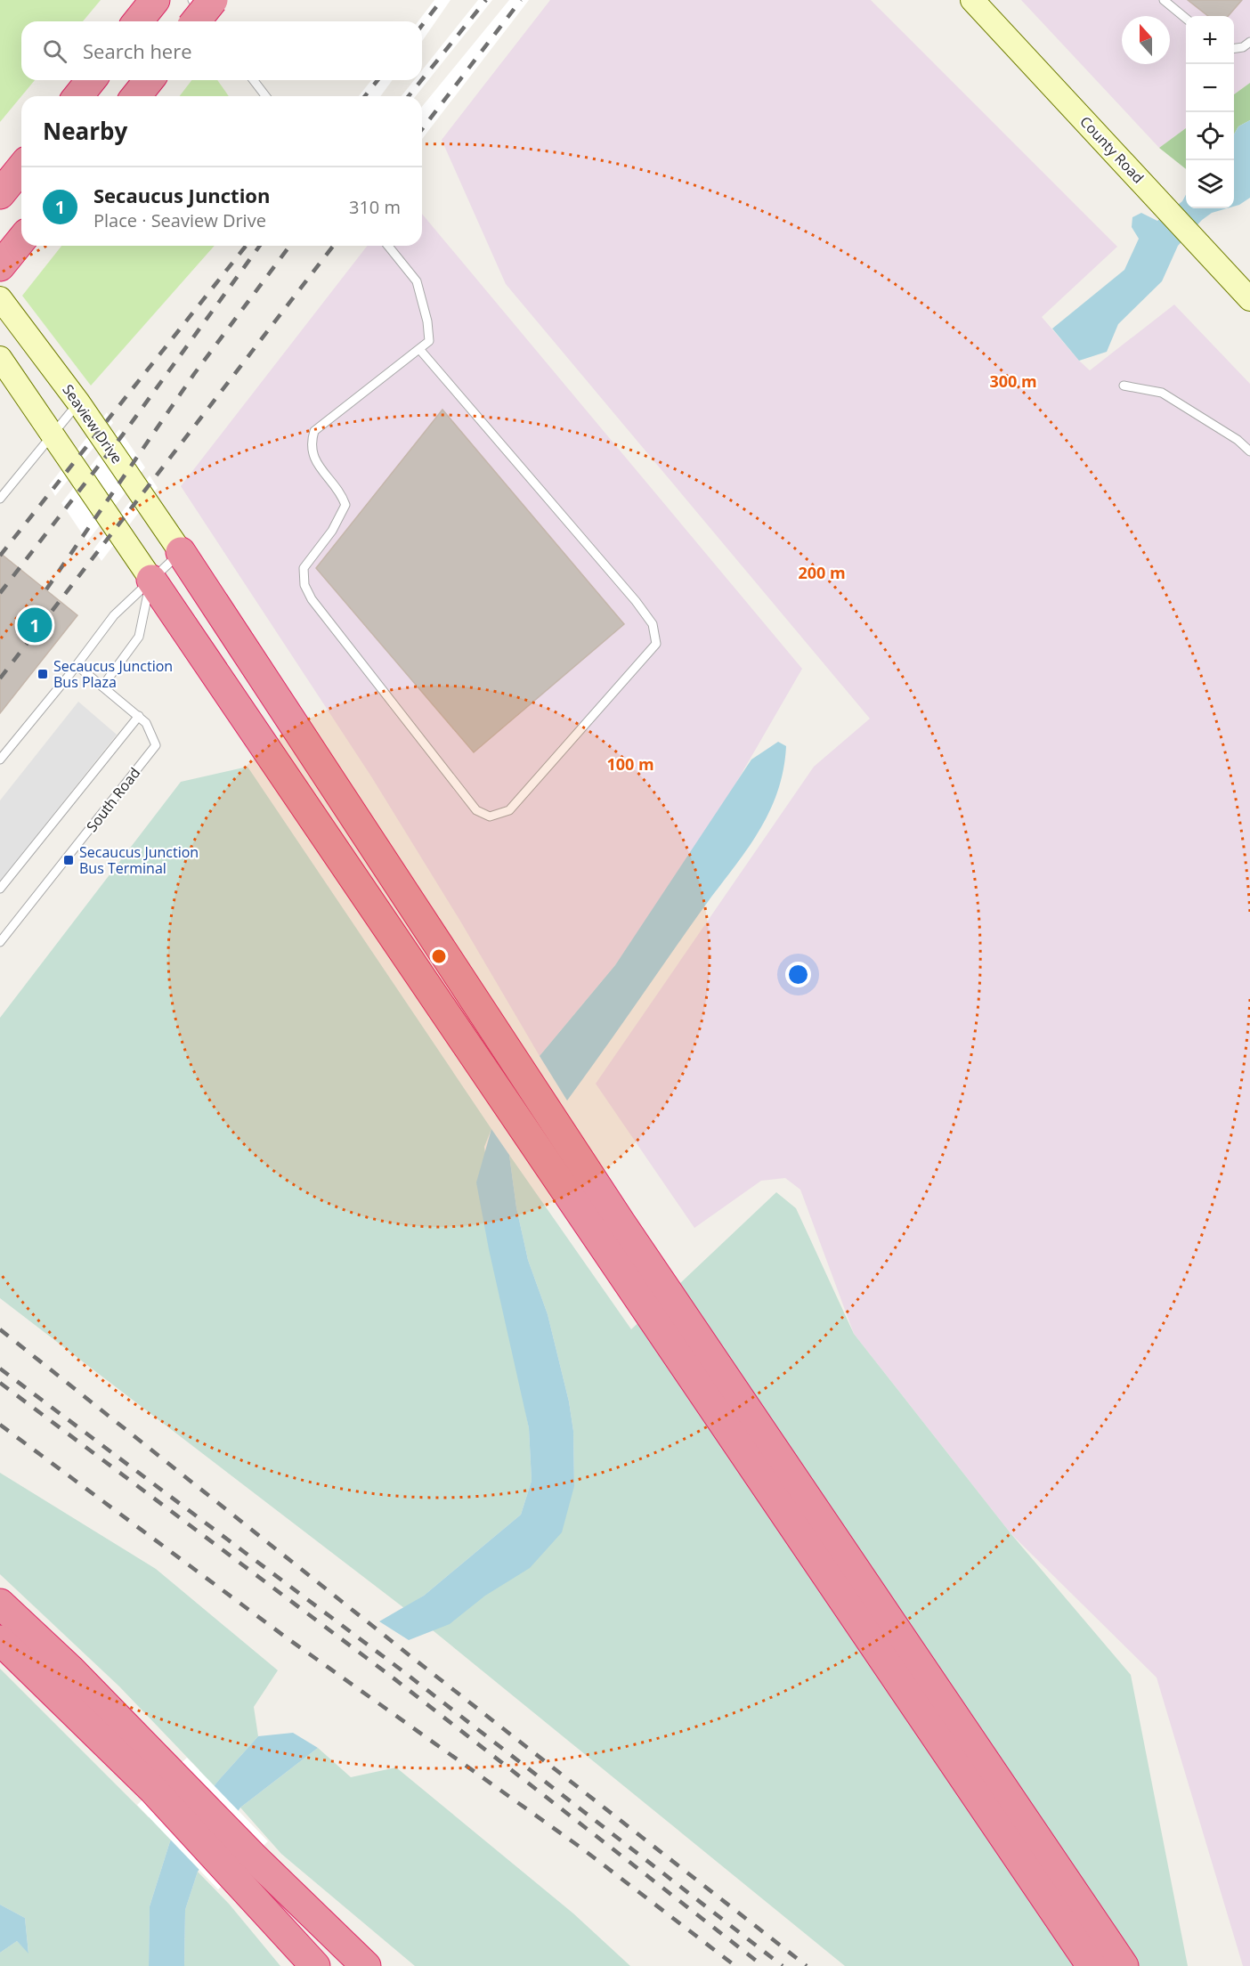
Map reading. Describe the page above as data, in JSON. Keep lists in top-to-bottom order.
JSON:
{
  "streets": {
    "main road": ["County Road", "Seaview Drive"],
    "lane": ["South Road"]
  },
  "places": {
    "transit": ["Secaucus Junction Bus Plaza", "Secaucus Junction Bus Terminal"]
  },
  "north": "top",
  "page": {
    "map_buttons": ["+", "−"],
    "search": "Search here",
    "heading": "Nearby",
    "list": [
      {
        "mark": "1",
        "name": "Secaucus Junction",
        "note": "Place · Seaview Drive",
        "value": "310 m"
      }
    ],
    "pins": "1"
  },
  "rings": ["300 m", "200 m", "100 m"]
}
